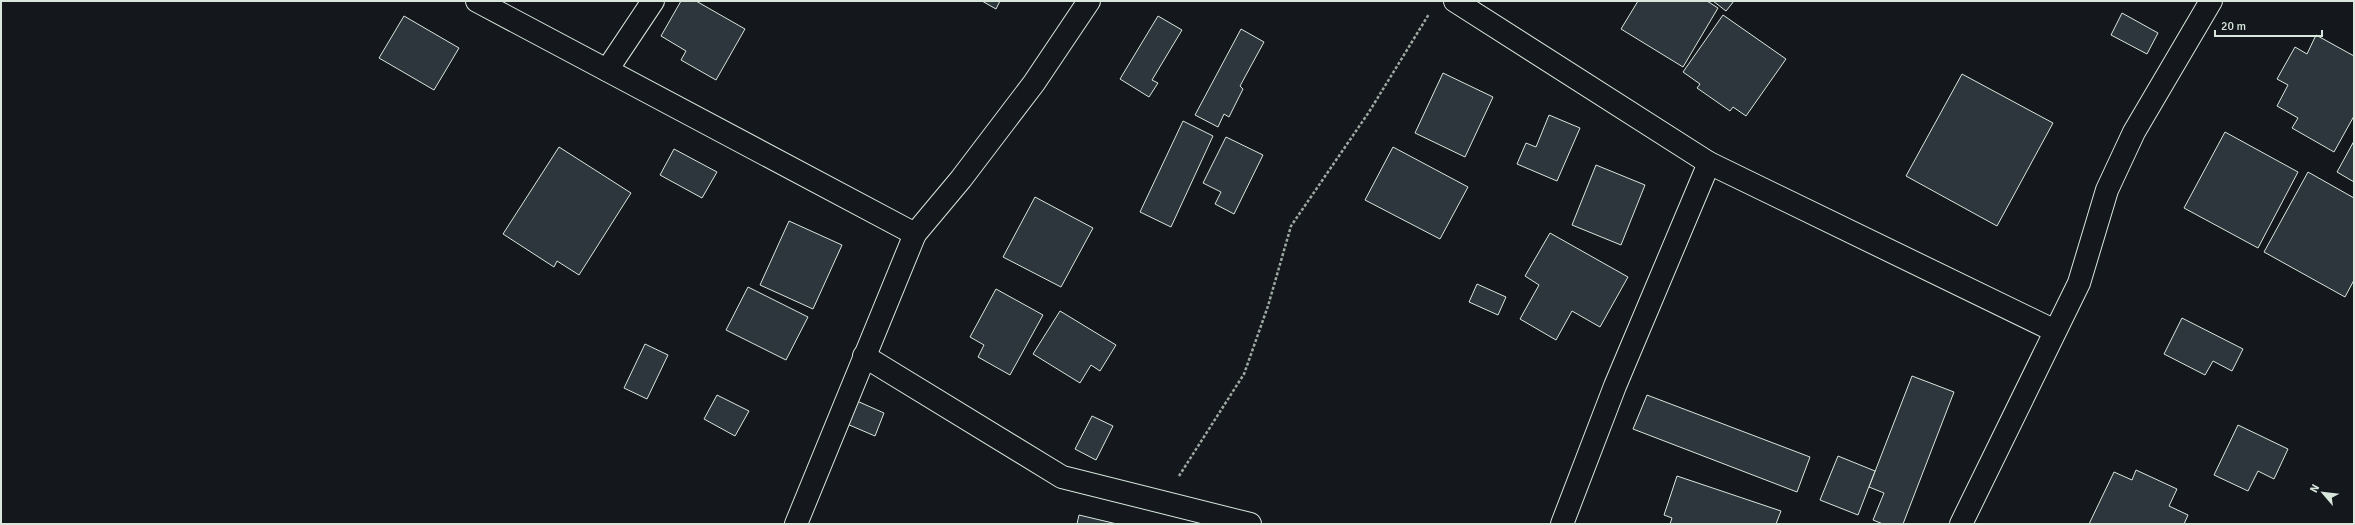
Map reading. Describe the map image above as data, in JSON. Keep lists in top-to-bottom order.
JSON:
{
  "scale_bar": "20 m",
  "north": "top left"
}
